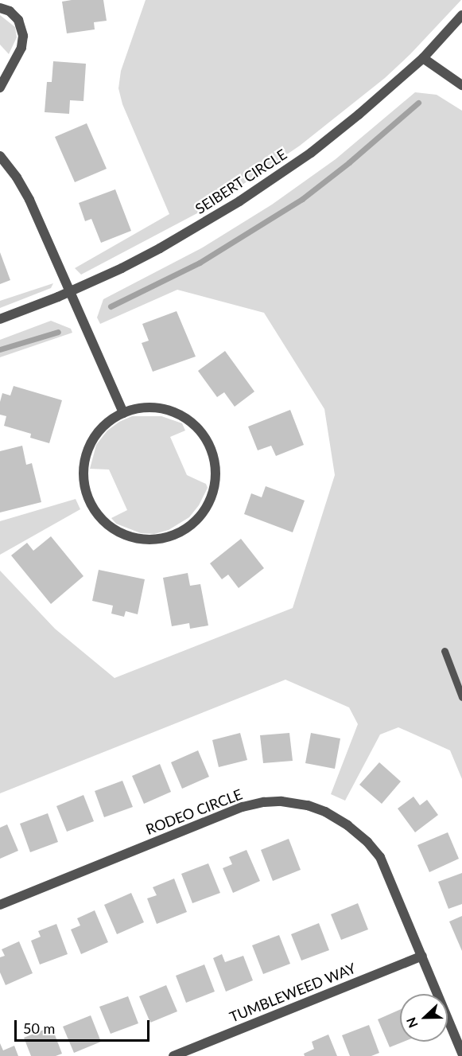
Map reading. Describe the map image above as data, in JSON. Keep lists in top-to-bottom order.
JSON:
{
  "streets": {
    "street": ["SEIBERT CIRCLE", "RODEO CIRCLE", "TUMBLEWEED WAY"]
  },
  "crossings": [
    ["RODEO CIRCLE", "TUMBLEWEED WAY"]
  ],
  "scale_bar": "50 m",
  "north": "left"
}
